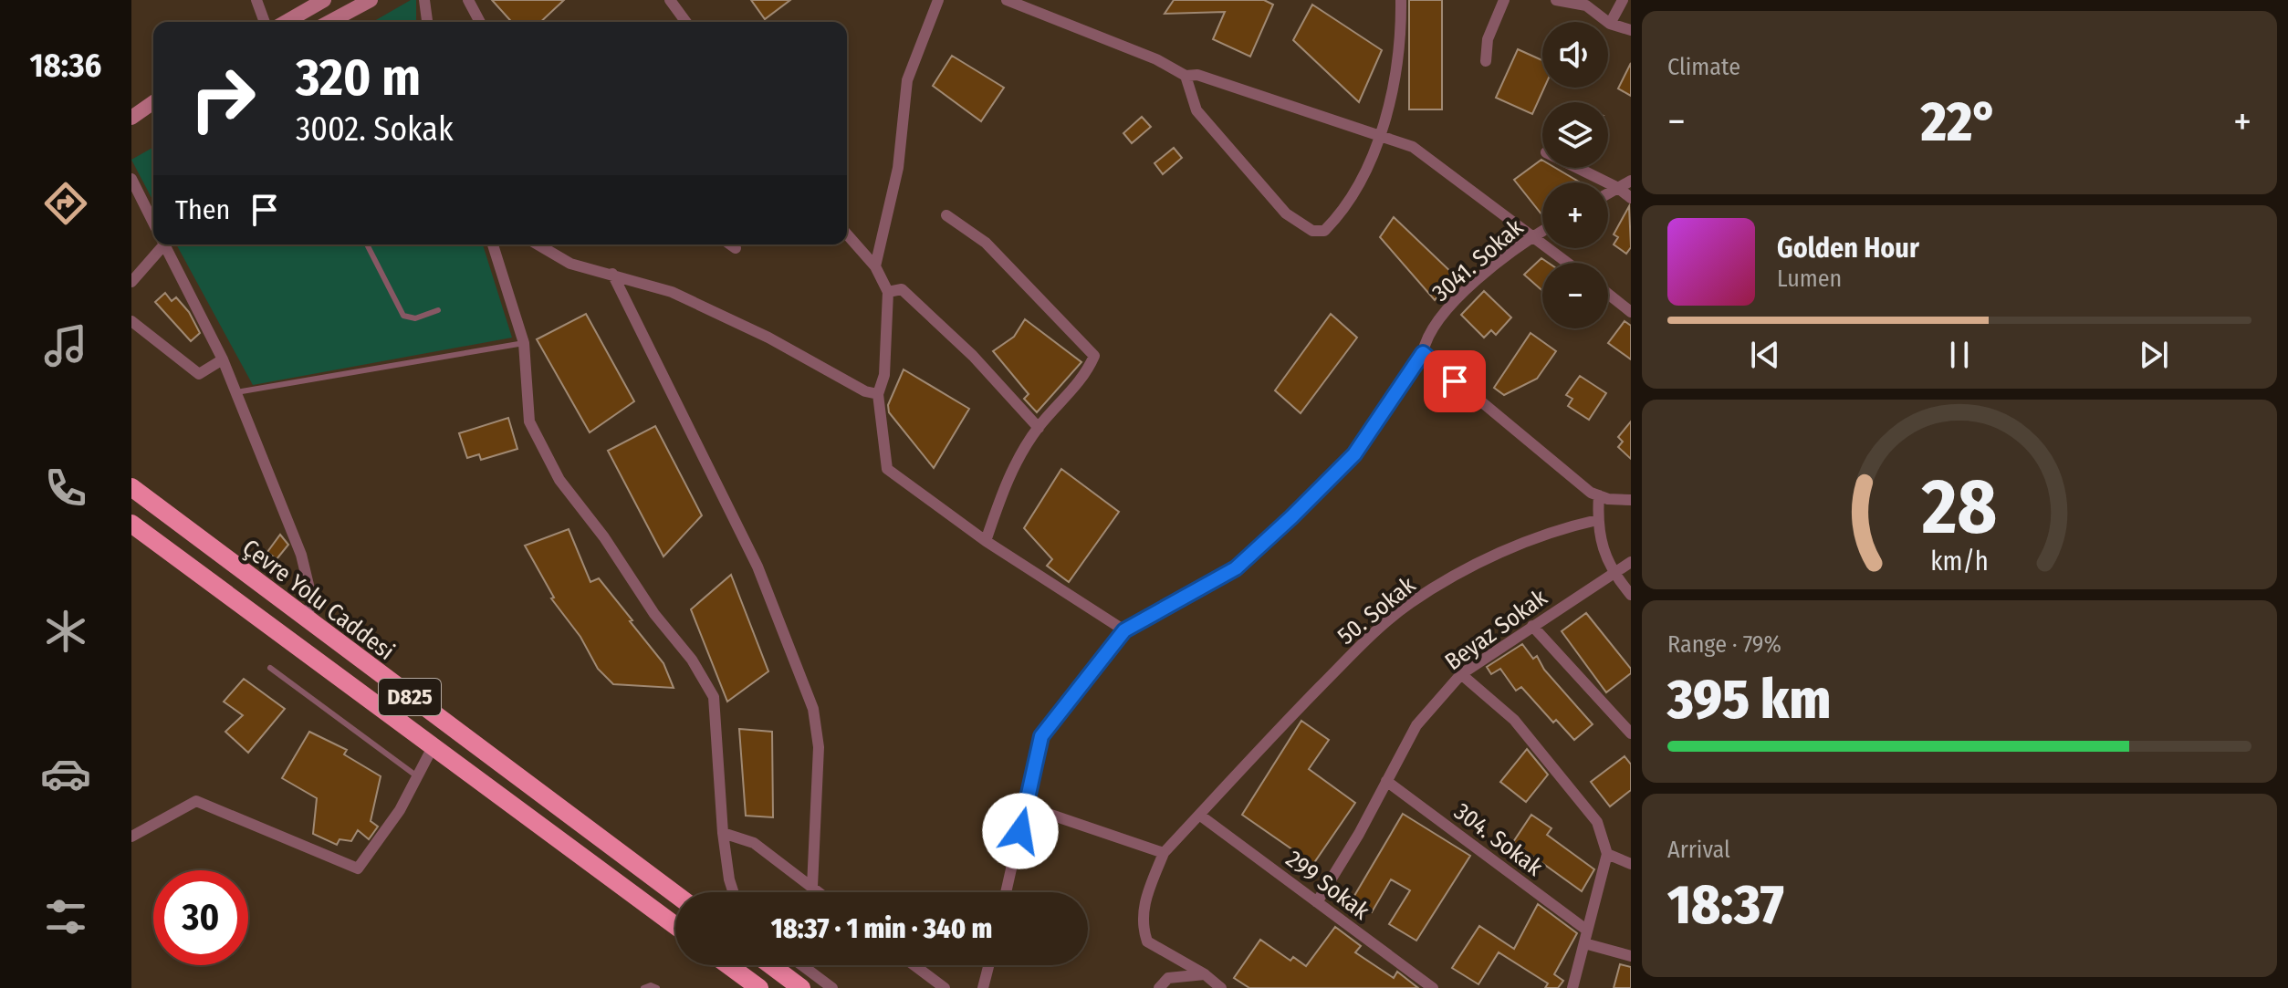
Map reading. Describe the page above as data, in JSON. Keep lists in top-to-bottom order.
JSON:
{
  "streets": {
    "highway": ["Çevre Yolu Caddesi", "D825"],
    "street": [
      "3041. Sokak",
      "50. Sokak",
      "Beyaz Sokak",
      "304. Sokak",
      "299 Sokak"
    ]
  },
  "crossings": [
    ["50. Sokak", "299 Sokak"],
    ["Beyaz Sokak", "304. Sokak"],
    ["Beyaz Sokak", "299 Sokak"]
  ],
  "page": {
    "tabs": "18:36",
    "tile": [
      "Climate",
      ["Range · 79%", "395 km"],
      ["Arrival", "18:37"]
    ],
    "map_buttons": ["+", "−"],
    "turn": ["320 m", "3002. Sokak"],
    "heat": ["−", "22°", "+"],
    "then": "Then",
    "song": ["Golden Hour", "Lumen"],
    "limit": "30",
    "trip": "18:37 · 1 min · 340 m",
    "gauge": ["28", "km/h"]
  }
}
